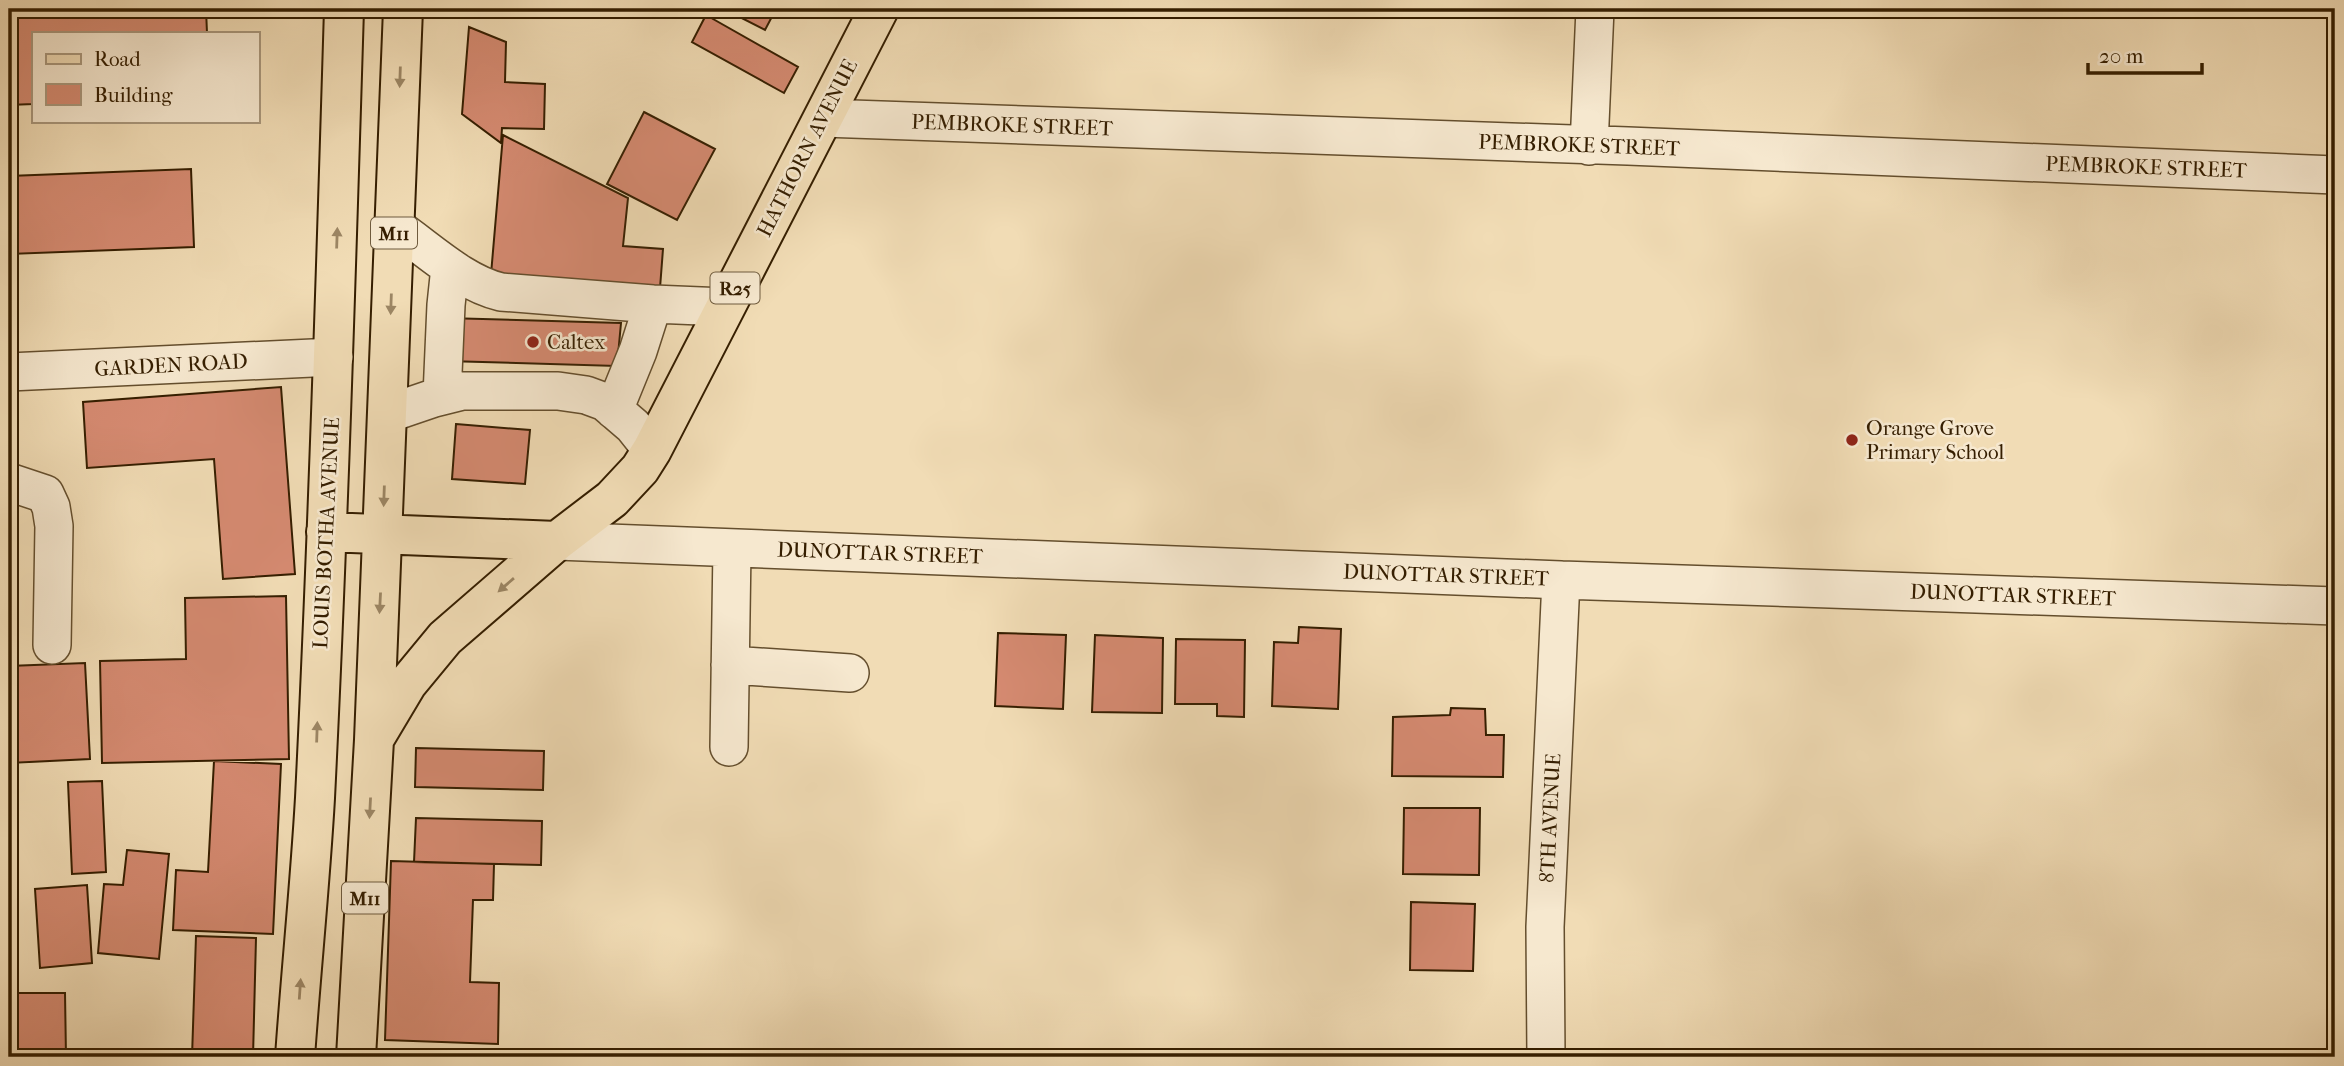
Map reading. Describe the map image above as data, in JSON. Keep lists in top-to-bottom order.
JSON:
{
  "streets": {
    "main road": [
      "HATHORN AVENUE",
      "M11",
      "R25",
      "LOUIS BOTHA AVENUE"
    ],
    "street": [
      "PEMBROKE STREET",
      "GARDEN ROAD",
      "DUNOTTAR STREET",
      "8TH AVENUE"
    ]
  },
  "crossings": [
    ["PEMBROKE STREET", "HATHORN AVENUE"],
    ["HATHORN AVENUE", "M11"],
    ["HATHORN AVENUE", "DUNOTTAR STREET"],
    ["GARDEN ROAD", "LOUIS BOTHA AVENUE"],
    ["DUNOTTAR STREET", "8TH AVENUE"]
  ],
  "places": ["Caltex", "Orange Grove Primary School"],
  "legend": ["Road", "Building"],
  "scale_bar": "20 m"
}
